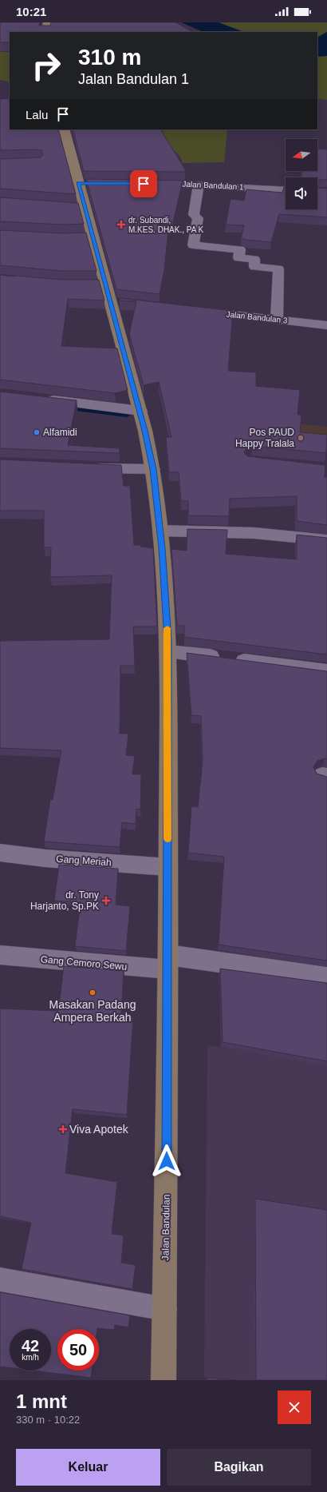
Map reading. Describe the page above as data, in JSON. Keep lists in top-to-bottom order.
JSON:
{
  "streets": {
    "main road": ["Jalan Bandulan"],
    "street": ["Jalan Bandulan 1", "Jalan Bandulan 3"],
    "lane": ["Gang Meriah", "Gang Cemoro Sewu"]
  },
  "crossings": [
    ["Gang Meriah", "Jalan Bandulan"],
    ["Gang Cemoro Sewu", "Jalan Bandulan"]
  ],
  "places": {
    "health": ["dr. Subandi, M.KES. DHAK., PA K", "dr. Tony Harjanto, Sp.PK", "Viva Apotek"],
    "other": ["Alfamidi", "Pos PAUD Happy Tralala", "Masakan Padang Ampera Berkah"]
  },
  "north": "left",
  "page": {
    "status": "10:21",
    "turn": ["310 m", "Jalan Bandulan 1"],
    "then": "Lalu",
    "speed": "42 km/h",
    "limit": "50",
    "heading": ["1 mnt", "330 m · 10:22"],
    "buttons": ["Keluar", "Bagikan"]
  }
}
